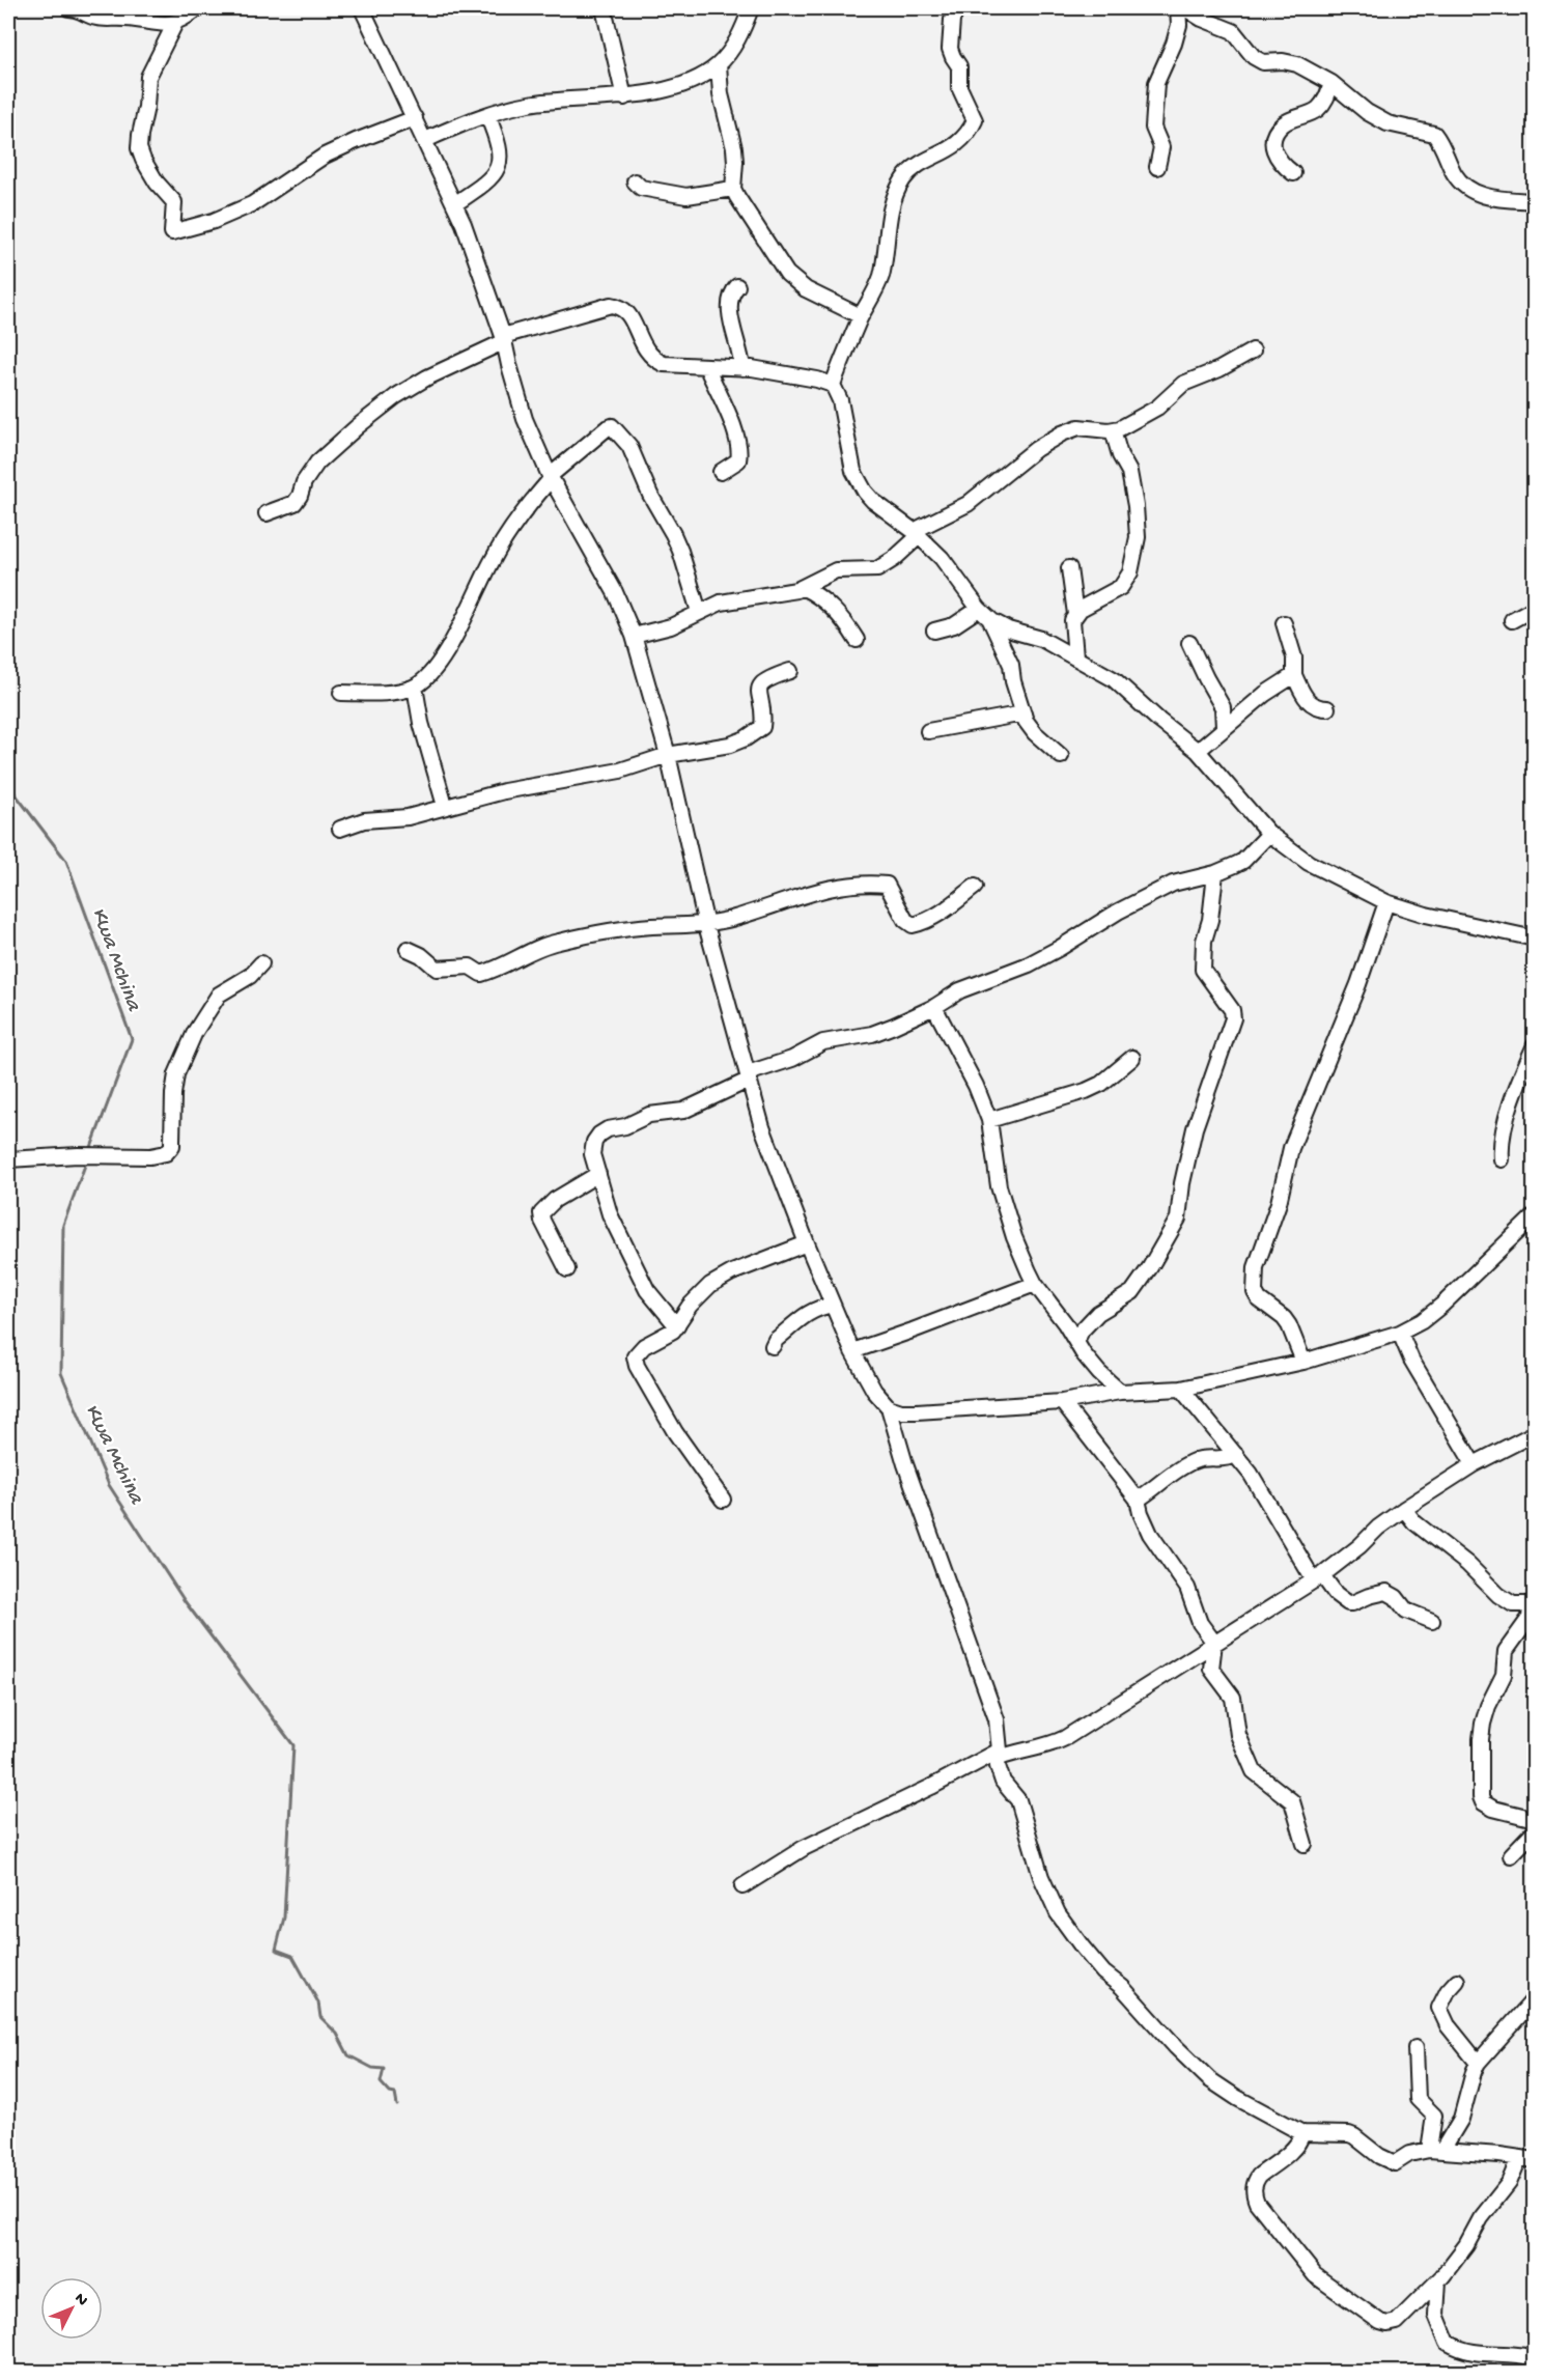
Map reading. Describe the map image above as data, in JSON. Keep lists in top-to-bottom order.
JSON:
{
  "water": ["Kwa Mchina"],
  "north": "top right"
}
